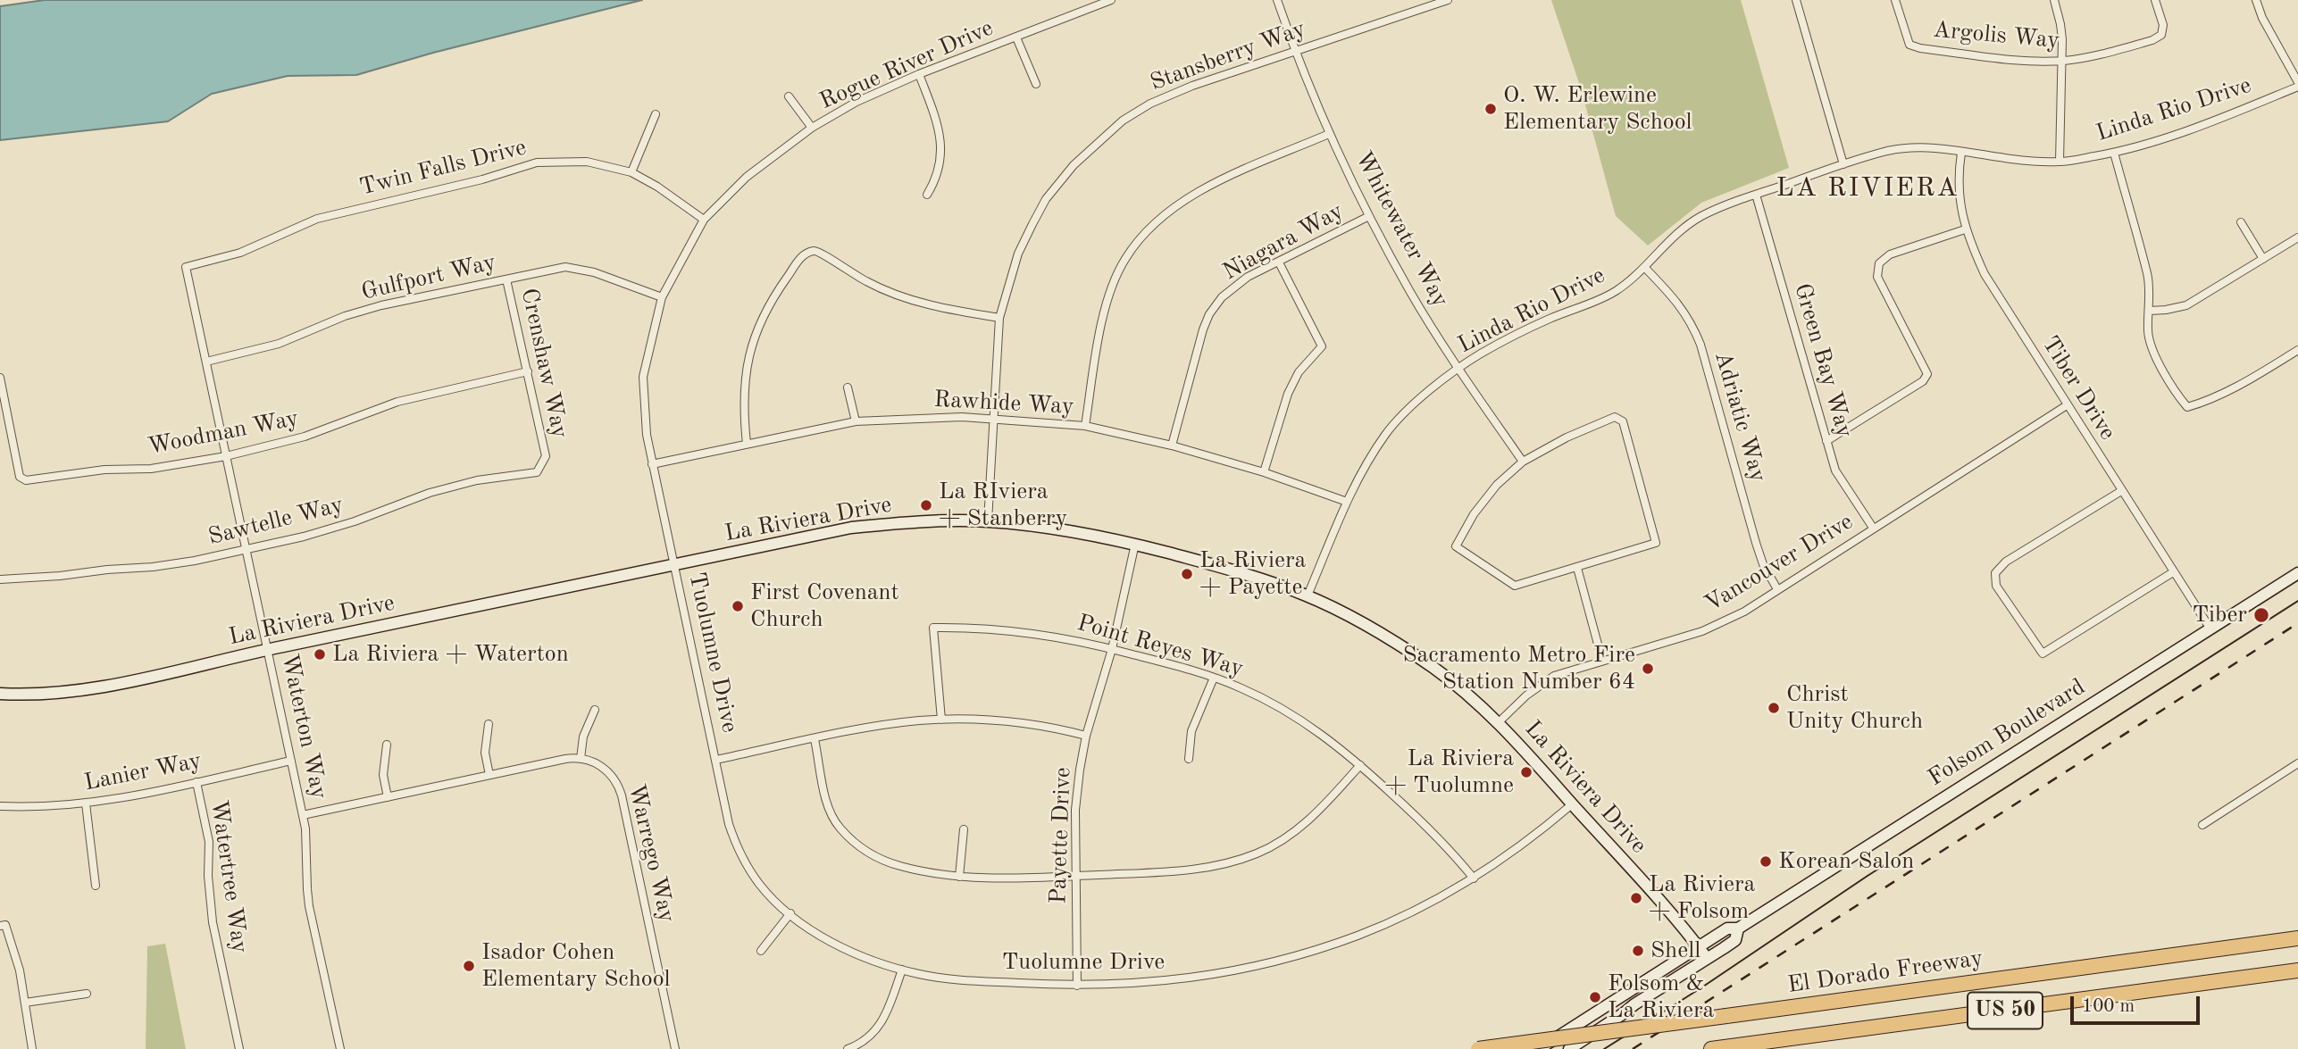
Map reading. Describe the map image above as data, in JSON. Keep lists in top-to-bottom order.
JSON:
{
  "streets": {
    "highway": ["El Dorado Freeway", "US 50"],
    "street": [
      "Argolis Way",
      "Stansberry Way",
      "Rogue River Drive",
      "Linda Rio Drive",
      "Twin Falls Drive",
      "Whitewater Way",
      "Niagara Way",
      "Gulfport Way",
      "Green Bay Way",
      "Crenshaw Way",
      "Tiber Drive",
      "Rawhide Way",
      "Adriatic Way",
      "Woodman Way",
      "La Riviera Drive",
      "Sawtelle Way",
      "Vancouver Drive",
      "Point Reyes Way",
      "Tuolumne Drive",
      "Waterton Way",
      "Folsom Boulevard",
      "Lanier Way",
      "Payette Drive",
      "Warrego Way",
      "Watertree Way"
    ]
  },
  "crossings": [
    ["Stansberry Way", "Whitewater Way"],
    ["Stansberry Way", "Rawhide Way"],
    ["Stansberry Way", "La Riviera Drive"],
    ["Rogue River Drive", "Twin Falls Drive"],
    ["Rogue River Drive", "Gulfport Way"],
    ["Rogue River Drive", "Rawhide Way"],
    ["Rogue River Drive", "La Riviera Drive"],
    ["Rogue River Drive", "Tuolumne Drive"],
    ["Linda Rio Drive", "Whitewater Way"],
    ["Linda Rio Drive", "Green Bay Way"],
    ["Linda Rio Drive", "Tiber Drive"],
    ["Linda Rio Drive", "Rawhide Way"],
    ["Linda Rio Drive", "Adriatic Way"],
    ["Linda Rio Drive", "La Riviera Drive"],
    ["Twin Falls Drive", "Waterton Way"],
    ["Whitewater Way", "Niagara Way"],
    ["Niagara Way", "Rawhide Way"],
    ["Gulfport Way", "Crenshaw Way"],
    ["Gulfport Way", "Waterton Way"],
    ["Green Bay Way", "Vancouver Drive"],
    ["Crenshaw Way", "Woodman Way"],
    ["Crenshaw Way", "Sawtelle Way"],
    ["Tiber Drive", "Vancouver Drive"],
    ["Tiber Drive", "Folsom Boulevard"],
    ["Adriatic Way", "Vancouver Drive"],
    ["Woodman Way", "Waterton Way"],
    ["La Riviera Drive", "Vancouver Drive"],
    ["La Riviera Drive", "Tuolumne Drive"],
    ["La Riviera Drive", "Waterton Way"],
    ["La Riviera Drive", "Folsom Boulevard"],
    ["La Riviera Drive", "Payette Drive"],
    ["Sawtelle Way", "Waterton Way"],
    ["Point Reyes Way", "Tuolumne Drive"],
    ["Point Reyes Way", "Payette Drive"],
    ["Tuolumne Drive", "Payette Drive"],
    ["Waterton Way", "Lanier Way"],
    ["Lanier Way", "Watertree Way"]
  ],
  "districts": ["LA RIVIERA"],
  "places": [
    "O. W. Erlewine Elementary School",
    "La RIviera + Stanberry",
    "La Riviera + Payette",
    "First Covenant Church",
    "Tiber",
    "La Riviera + Waterton",
    "Sacramento Metro Fire Station Number 64",
    "Christ Unity Church",
    "La Riviera + Tuolumne",
    "Korean Salon",
    "La Riviera + Folsom",
    "Shell",
    "Isador Cohen Elementary School",
    "Folsom & La Riviera"
  ],
  "scale_bar": "100 m"
}
